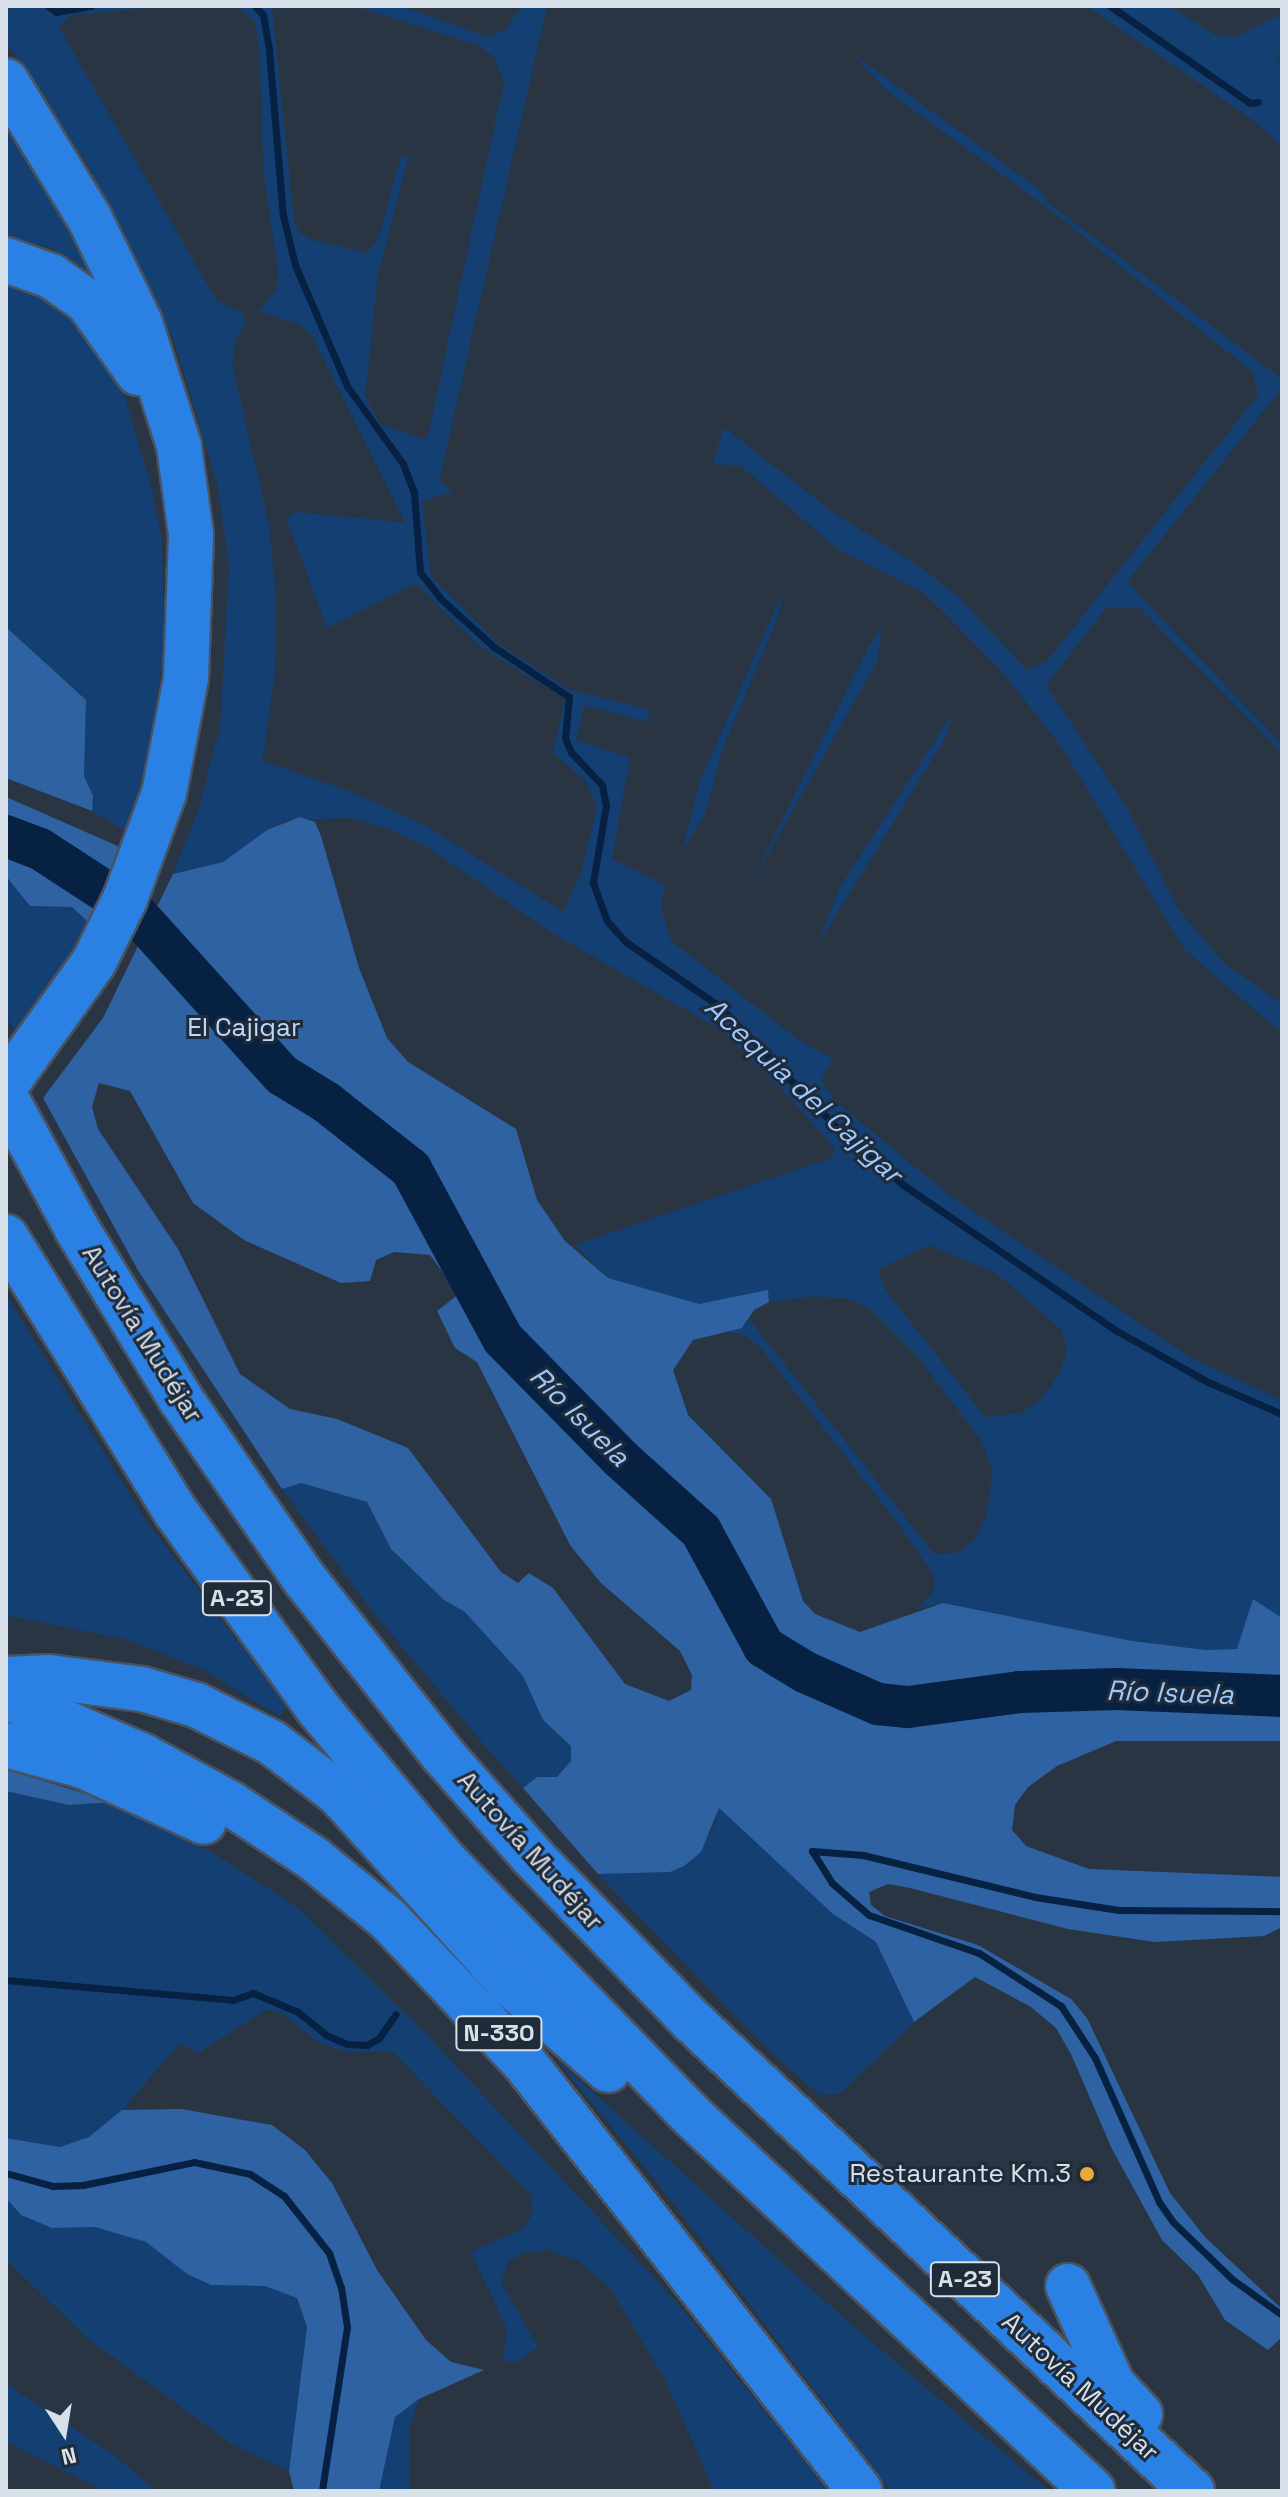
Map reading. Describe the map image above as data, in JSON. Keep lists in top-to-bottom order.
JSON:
{
  "streets": {
    "highway": ["Autovía Mudéjar", "A-23", "N-330"]
  },
  "water": ["Acequia del Cajigar", "Río Isuela"],
  "parks": ["El Cajigar"],
  "places": ["Restaurante Km.3"],
  "north": "bottom"
}
